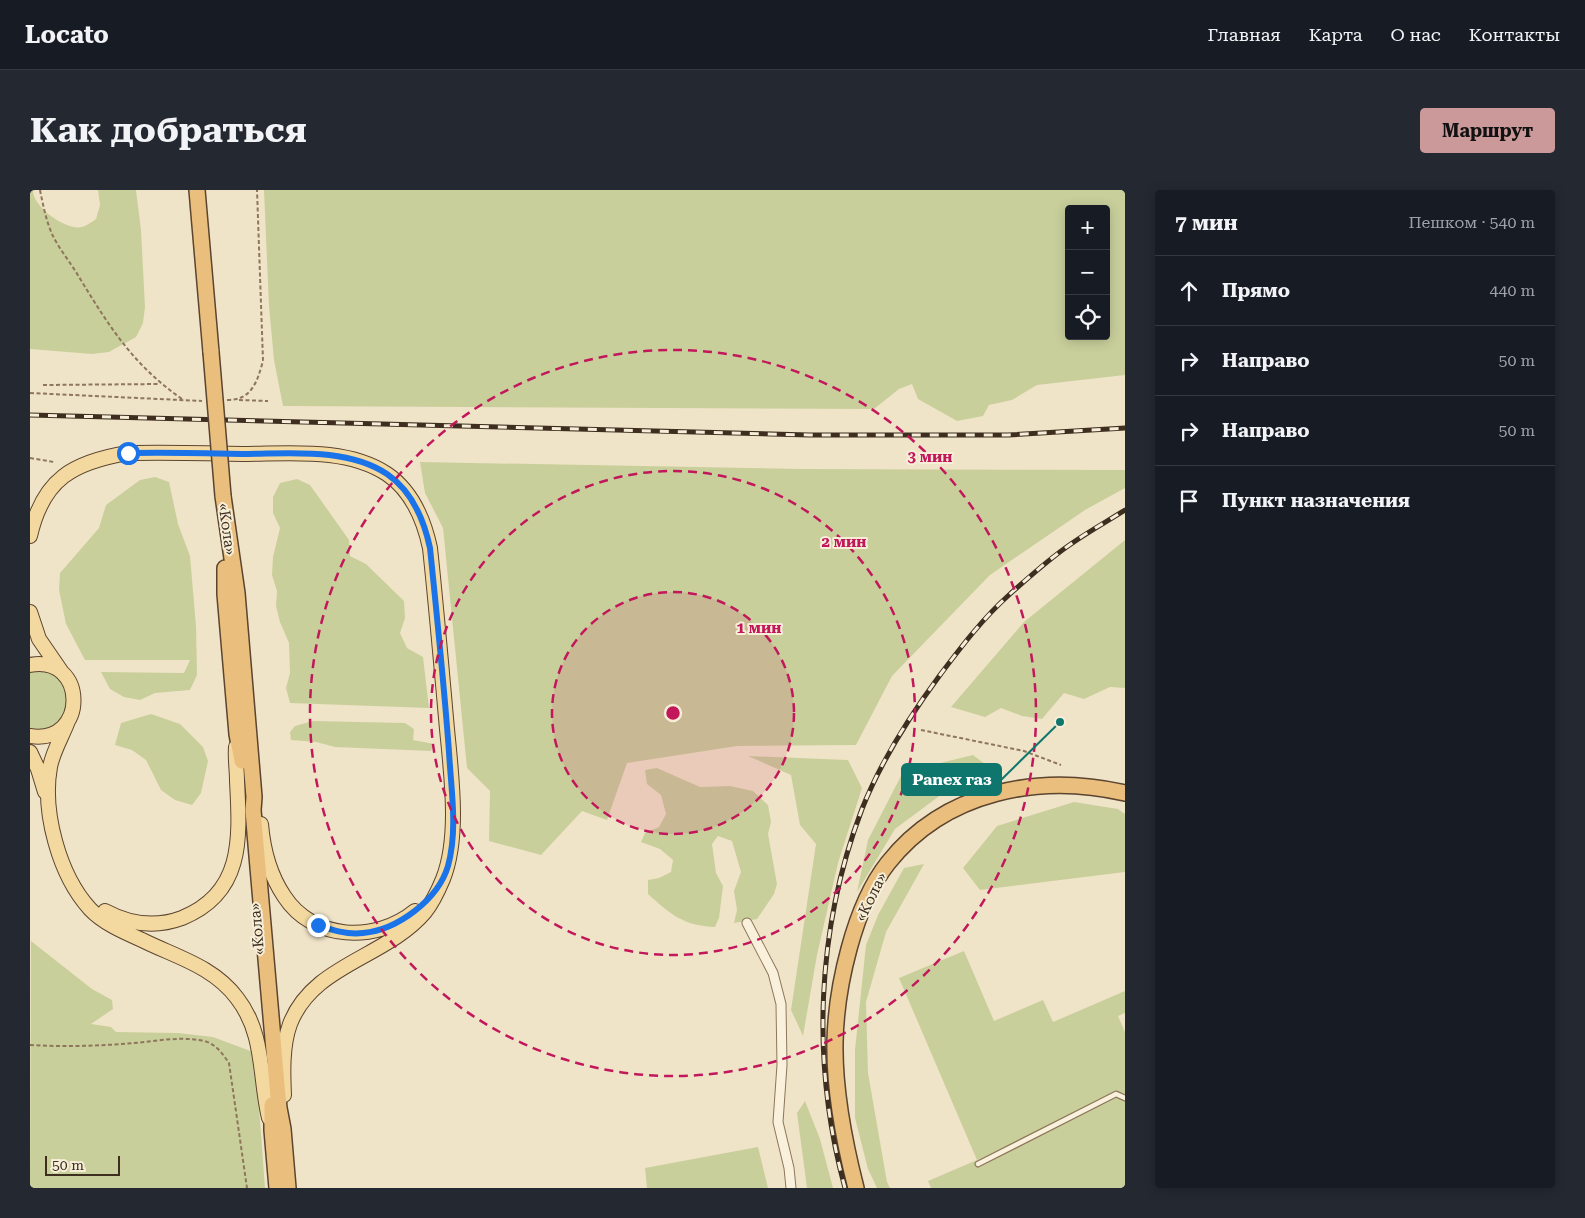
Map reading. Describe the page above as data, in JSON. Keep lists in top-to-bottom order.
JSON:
{
  "streets": {
    "highway": ["«Кола»"]
  },
  "places": ["Panex газ"],
  "scale_bar": "50 m",
  "page": {
    "header": "Locato",
    "nav": [
      "Главная",
      "Карта",
      "О нас",
      "Контакты"
    ],
    "buttons": "Маршрут",
    "title": "Как добраться",
    "heading": ["7 мин", "Пешком · 540 m"],
    "map_buttons": ["+", "−"],
    "list": [
      ["Прямо", "440 m"],
      ["Направо", "50 m"],
      ["Направо", "50 m"],
      "Пункт назначения"
    ],
    "scale": "50 m"
  },
  "rings": ["3 мин", "2 мин", "1 мин"]
}
